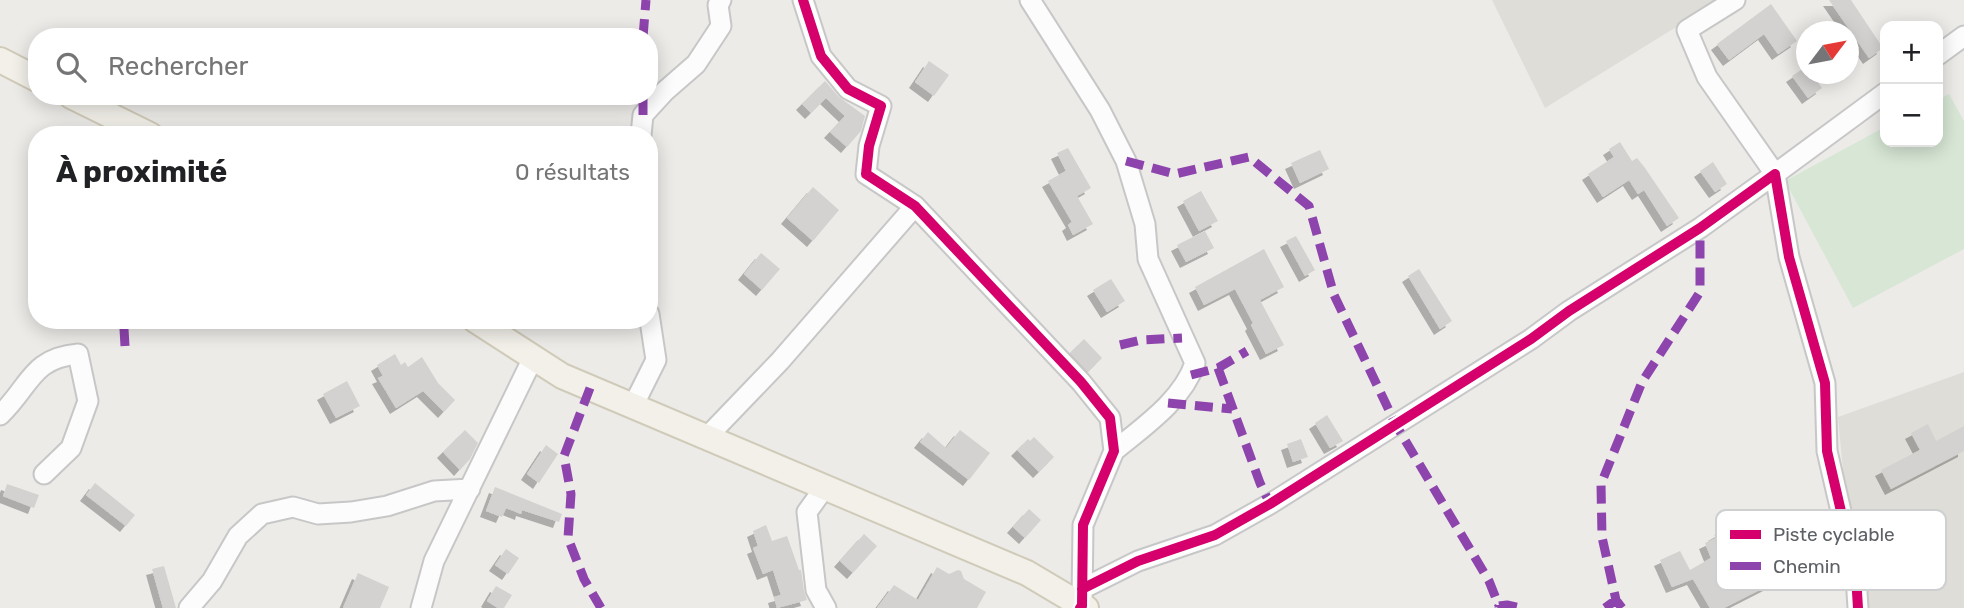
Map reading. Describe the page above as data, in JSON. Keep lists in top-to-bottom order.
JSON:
{
  "legend": ["Piste cyclable", "Chemin"],
  "north": "top right",
  "page": {
    "map_buttons": ["+", "−"],
    "search": "Rechercher",
    "heading": ["À proximité", "0 résultats"]
  }
}
